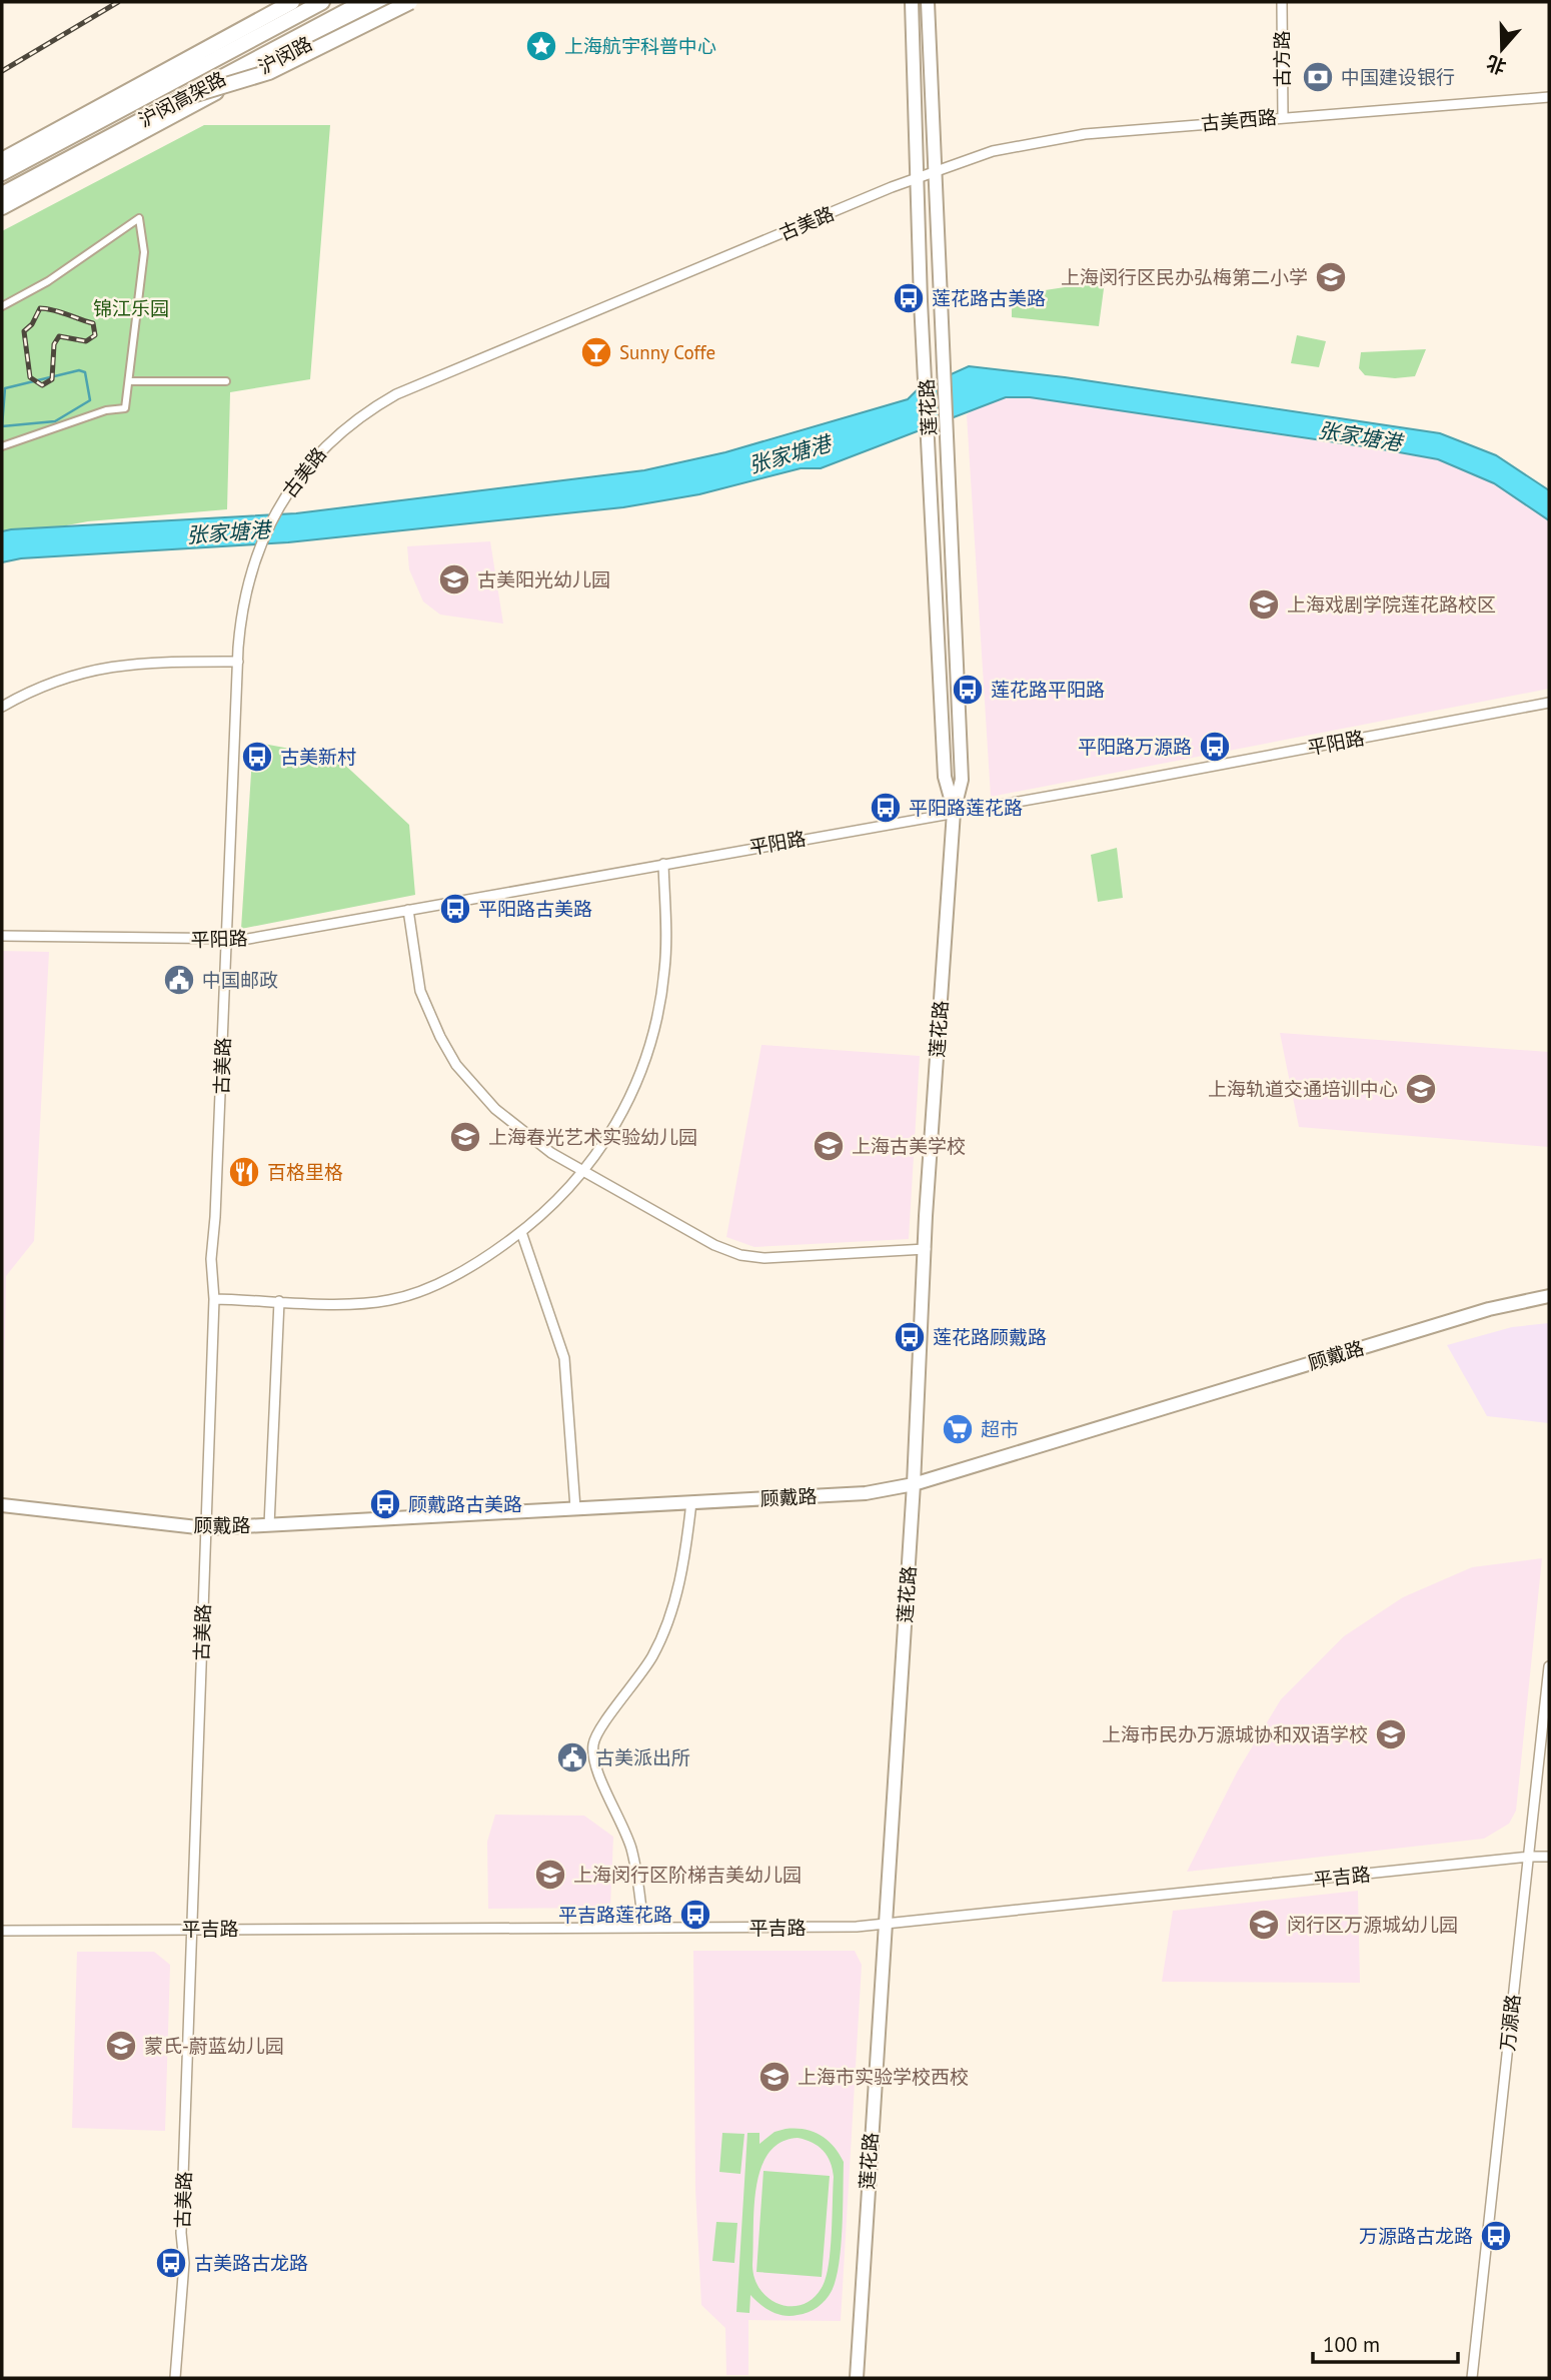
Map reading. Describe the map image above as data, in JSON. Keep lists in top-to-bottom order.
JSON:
{
  "streets": {
    "main road": [
      "沪闵路",
      "沪闵高架路",
      "莲花路",
      "顾戴路"
    ],
    "street": [
      "古方路",
      "古美西路",
      "古美路",
      "平阳路",
      "平吉路",
      "万源路"
    ]
  },
  "crossings": [
    ["古方路", "古美西路"],
    ["古美西路", "古美路"],
    ["古美西路", "莲花路"],
    ["古美路", "莲花路"],
    ["古美路", "平阳路"],
    ["古美路", "顾戴路"],
    ["古美路", "平吉路"],
    ["莲花路", "平阳路"],
    ["莲花路", "顾戴路"],
    ["莲花路", "平吉路"],
    ["平吉路", "万源路"]
  ],
  "water": ["张家塘港"],
  "parks": ["锦江乐园"],
  "places": {
    "place": ["上海航宇科普中心"],
    "bank": ["中国建设银行"],
    "school or university": [
      "上海闵行区民办弘梅第二小学",
      "古美阳光幼儿园",
      "上海戏剧学院莲花路校区",
      "上海轨道交通培训中心",
      "上海春光艺术实验幼儿园",
      "上海古美学校",
      "上海市民办万源城协和双语学校",
      "上海闵行区阶梯吉美幼儿园",
      "闵行区万源城幼儿园",
      "蒙氏-蔚蓝幼儿园",
      "上海市实验学校西校"
    ],
    "bus stop": [
      "莲花路古美路",
      "莲花路平阳路",
      "平阳路万源路",
      "古美新村",
      "平阳路莲花路",
      "平阳路古美路",
      "莲花路顾戴路",
      "顾戴路古美路",
      "平吉路莲花路",
      "万源路古龙路",
      "古美路古龙路"
    ],
    "bar": ["Sunny Coffe"],
    "public building": ["中国邮政", "古美派出所"],
    "restaurant": ["百格里格"],
    "supermarket": ["超市"]
  },
  "scale_bar": "100 m",
  "north": "bottom"
}
